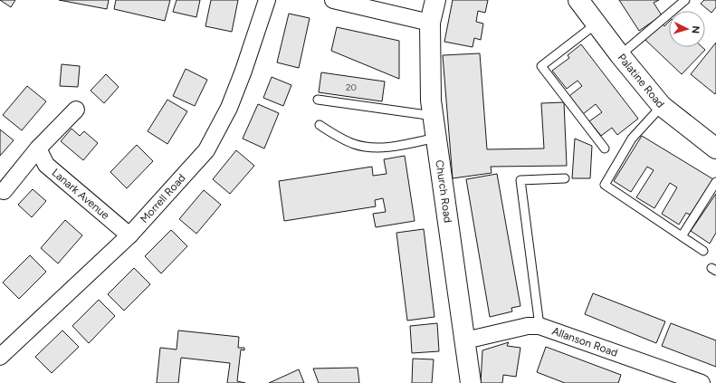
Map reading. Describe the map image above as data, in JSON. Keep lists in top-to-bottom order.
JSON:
{
  "streets": {
    "main road": ["Palatine Road", "Church Road"],
    "street": ["Lanark Avenue", "Morrell Road", "Allanson Road"]
  },
  "crossings": [
    ["Church Road", "Allanson Road"],
    ["Lanark Avenue", "Morrell Road"]
  ],
  "house_numbers": ["20"],
  "north": "right"
}
